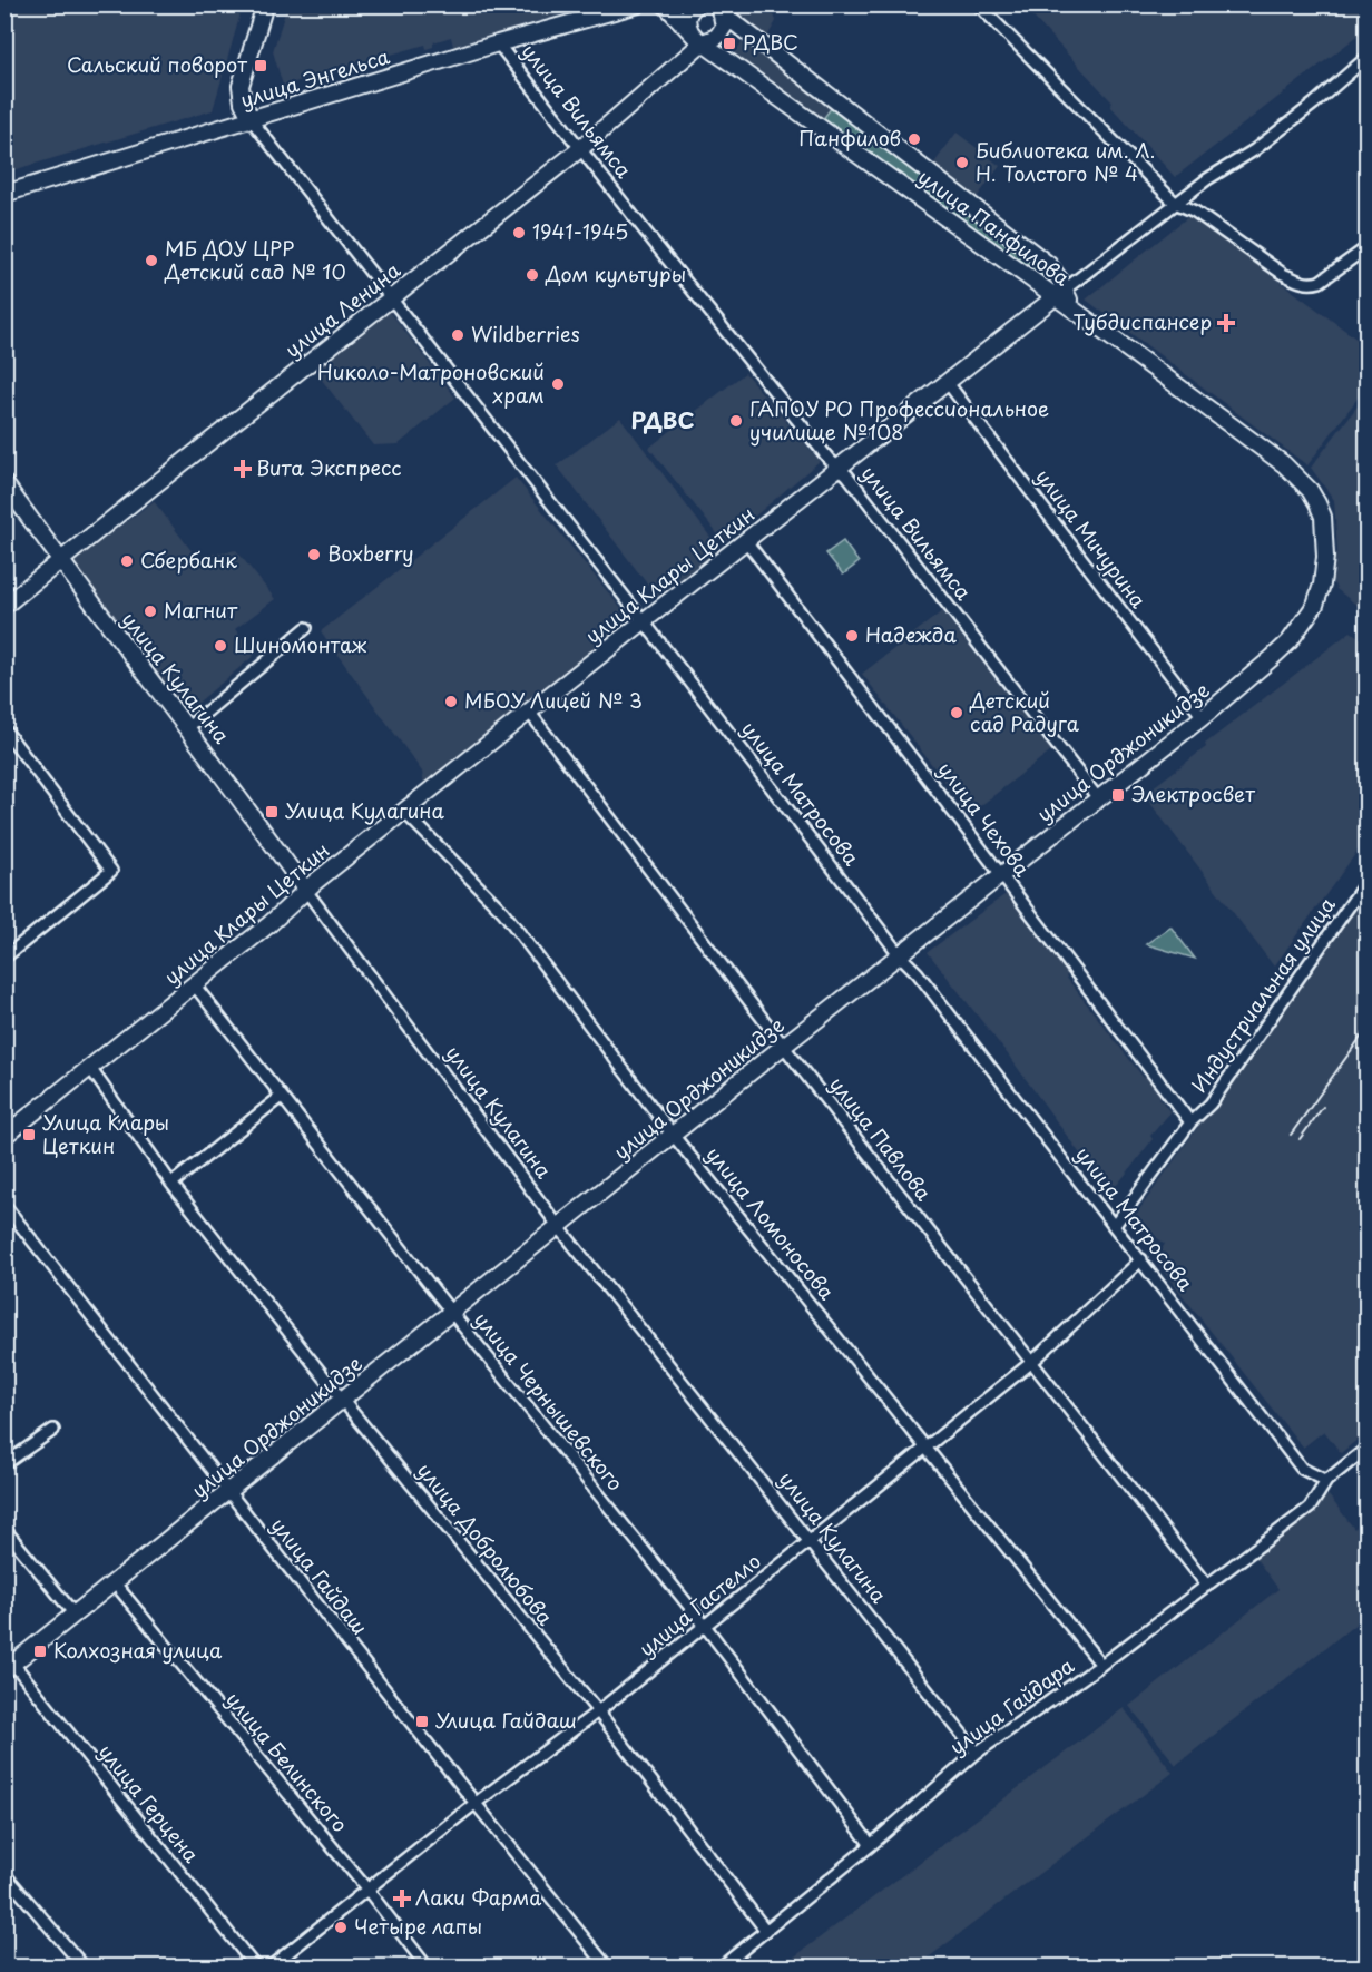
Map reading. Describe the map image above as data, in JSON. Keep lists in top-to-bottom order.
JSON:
{
  "streets": {
    "street": [
      "улица Энгельса",
      "улица Вильямса",
      "улица Панфилова",
      "улица Ленина",
      "улица Мичурина",
      "улица Клары Цеткин",
      "улица Кулагина",
      "улица Орджоникидзе",
      "улица Матросова",
      "улица Чехова",
      "Индустриальная улица",
      "улица Павлова",
      "улица Ломоносова",
      "улица Чернышевского",
      "улица Добролюбова",
      "улица Гайдаш",
      "улица Гастелло",
      "улица Гайдара",
      "улица Белинского",
      "улица Герцена"
    ]
  },
  "crossings": [
    ["улица Энгельса", "улица Вильямса"],
    ["улица Энгельса", "улица Матросова"],
    ["улица Вильямса", "улица Ленина"],
    ["улица Вильямса", "улица Клары Цеткин"],
    ["улица Вильямса", "улица Орджоникидзе"],
    ["улица Панфилова", "улица Ленина"],
    ["улица Панфилова", "улица Клары Цеткин"],
    ["улица Панфилова", "улица Орджоникидзе"],
    ["улица Ленина", "улица Кулагина"],
    ["улица Ленина", "улица Матросова"],
    ["улица Мичурина", "улица Клары Цеткин"],
    ["улица Мичурина", "улица Орджоникидзе"],
    ["улица Клары Цеткин", "улица Кулагина"],
    ["улица Клары Цеткин", "улица Матросова"],
    ["улица Клары Цеткин", "улица Чехова"],
    ["улица Клары Цеткин", "улица Павлова"],
    ["улица Клары Цеткин", "улица Ломоносова"],
    ["улица Клары Цеткин", "улица Чернышевского"],
    ["улица Клары Цеткин", "улица Добролюбова"],
    ["улица Кулагина", "улица Орджоникидзе"],
    ["улица Кулагина", "улица Гастелло"],
    ["улица Кулагина", "улица Гайдара"],
    ["улица Орджоникидзе", "улица Матросова"],
    ["улица Орджоникидзе", "улица Чехова"],
    ["улица Орджоникидзе", "улица Павлова"],
    ["улица Орджоникидзе", "улица Ломоносова"],
    ["улица Орджоникидзе", "улица Чернышевского"],
    ["улица Орджоникидзе", "улица Добролюбова"],
    ["улица Орджоникидзе", "улица Гайдаш"],
    ["улица Орджоникидзе", "улица Белинского"],
    ["улица Орджоникидзе", "улица Герцена"],
    ["улица Матросова", "Индустриальная улица"],
    ["улица Матросова", "улица Гастелло"],
    ["улица Матросова", "улица Гайдара"],
    ["улица Чехова", "Индустриальная улица"],
    ["улица Павлова", "улица Гастелло"],
    ["улица Павлова", "улица Гайдара"],
    ["улица Ломоносова", "улица Гастелло"],
    ["улица Ломоносова", "улица Гайдара"],
    ["улица Чернышевского", "улица Гастелло"],
    ["улица Чернышевского", "улица Гайдара"],
    ["улица Добролюбова", "улица Гастелло"],
    ["улица Добролюбова", "улица Гайдара"],
    ["улица Гайдаш", "улица Гастелло"],
    ["улица Гастелло", "улица Белинского"]
  ],
  "districts": ["РДВС"],
  "places": {
    "transit": [
      "РДВС",
      "Сальский поворот",
      "Электросвет",
      "Улица Кулагина",
      "Улица Клары Цеткин",
      "Колхозная улица",
      "Улица Гайдаш"
    ],
    "other": [
      "Панфилов",
      "Библиотека им. Л. Н. Толстого № 4",
      "1941-1945",
      "МБ ДОУ ЦРР Детский сад № 10",
      "Дом культуры",
      "Wildberries",
      "Николо-Матроновский храм",
      "ГАПОУ РО Профессиональное училище №108",
      "Boxberry",
      "Сбербанк",
      "Магнит",
      "Надежда",
      "Шиномонтаж",
      "МБОУ Лицей № 3",
      "Детский сад Радуга",
      "Четыре лапы"
    ],
    "health": ["Тубдиспансер", "Вита Экспресс", "Лаки Фарма"]
  }
}
